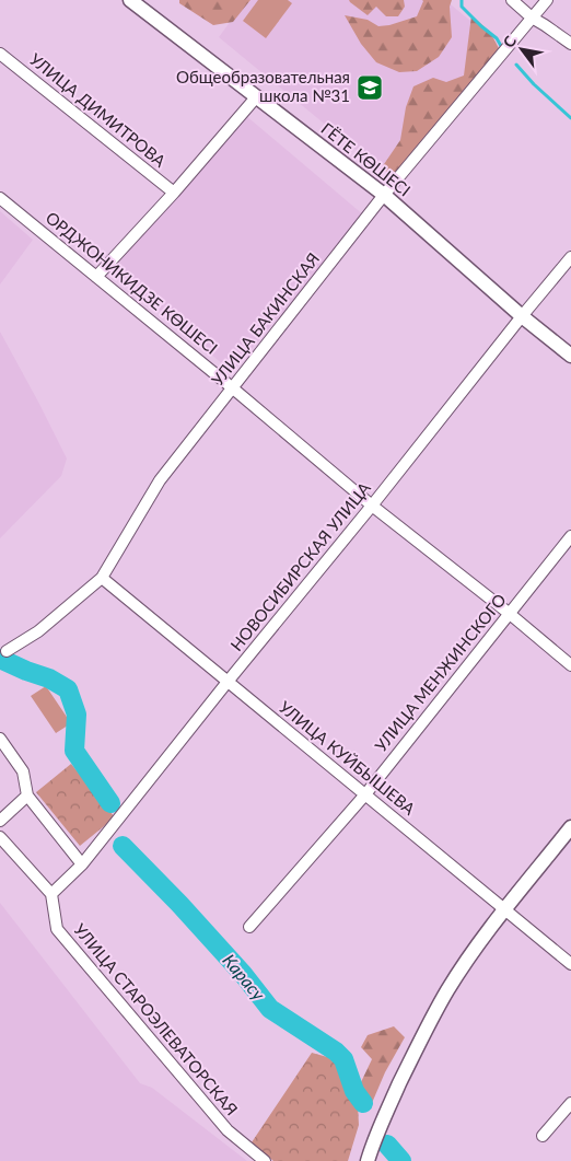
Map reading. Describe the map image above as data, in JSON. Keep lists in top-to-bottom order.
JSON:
{
  "streets": {
    "main road": ["ГЁТЕ КӨШЕСІ"],
    "street": [
      "УЛИЦА ДИМИТРОВА",
      "ОРДЖОНИКИДЗЕ КӨШЕСІ",
      "УЛИЦА БАКИНСКАЯ",
      "НОВОСИБИРСКАЯ УЛИЦА",
      "УЛИЦА МЕНЖИНСКОГО",
      "УЛИЦА КУЙБЫШЕВА",
      "УЛИЦА СТАРОЭЛЕВАТОРСКАЯ"
    ]
  },
  "crossings": [
    ["ГЁТЕ КӨШЕСІ", "УЛИЦА БАКИНСКАЯ"],
    ["ГЁТЕ КӨШЕСІ", "НОВОСИБИРСКАЯ УЛИЦА"],
    ["ОРДЖОНИКИДЗЕ КӨШЕСІ", "УЛИЦА БАКИНСКАЯ"],
    ["ОРДЖОНИКИДЗЕ КӨШЕСІ", "НОВОСИБИРСКАЯ УЛИЦА"],
    ["ОРДЖОНИКИДЗЕ КӨШЕСІ", "УЛИЦА МЕНЖИНСКОГО"],
    ["УЛИЦА БАКИНСКАЯ", "УЛИЦА КУЙБЫШЕВА"],
    ["НОВОСИБИРСКАЯ УЛИЦА", "УЛИЦА КУЙБЫШЕВА"],
    ["НОВОСИБИРСКАЯ УЛИЦА", "УЛИЦА СТАРОЭЛЕВАТОРСКАЯ"],
    ["УЛИЦА МЕНЖИНСКОГО", "УЛИЦА КУЙБЫШЕВА"]
  ],
  "water": ["Карасу"],
  "places": {
    "school or university": ["Общеобразовательная школа №31"]
  },
  "north": "top left"
}
